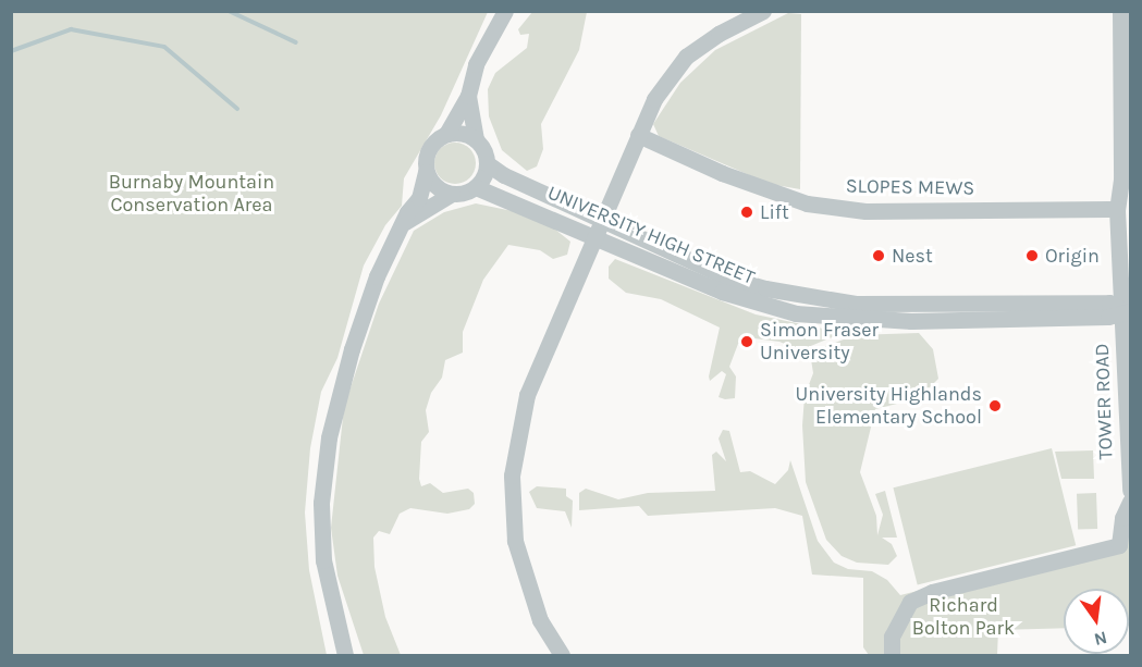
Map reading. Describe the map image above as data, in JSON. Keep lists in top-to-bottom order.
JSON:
{
  "streets": {
    "street": ["SLOPES MEWS", "UNIVERSITY HIGH STREET", "TOWER ROAD"]
  },
  "crossings": [
    ["SLOPES MEWS", "TOWER ROAD"],
    ["UNIVERSITY HIGH STREET", "TOWER ROAD"]
  ],
  "parks": ["Burnaby Mountain Conservation Area", "Richard Bolton Park"],
  "places": [
    "Lift",
    "Nest",
    "Origin",
    "Simon Fraser University",
    "University Highlands Elementary School"
  ],
  "north": "bottom"
}
